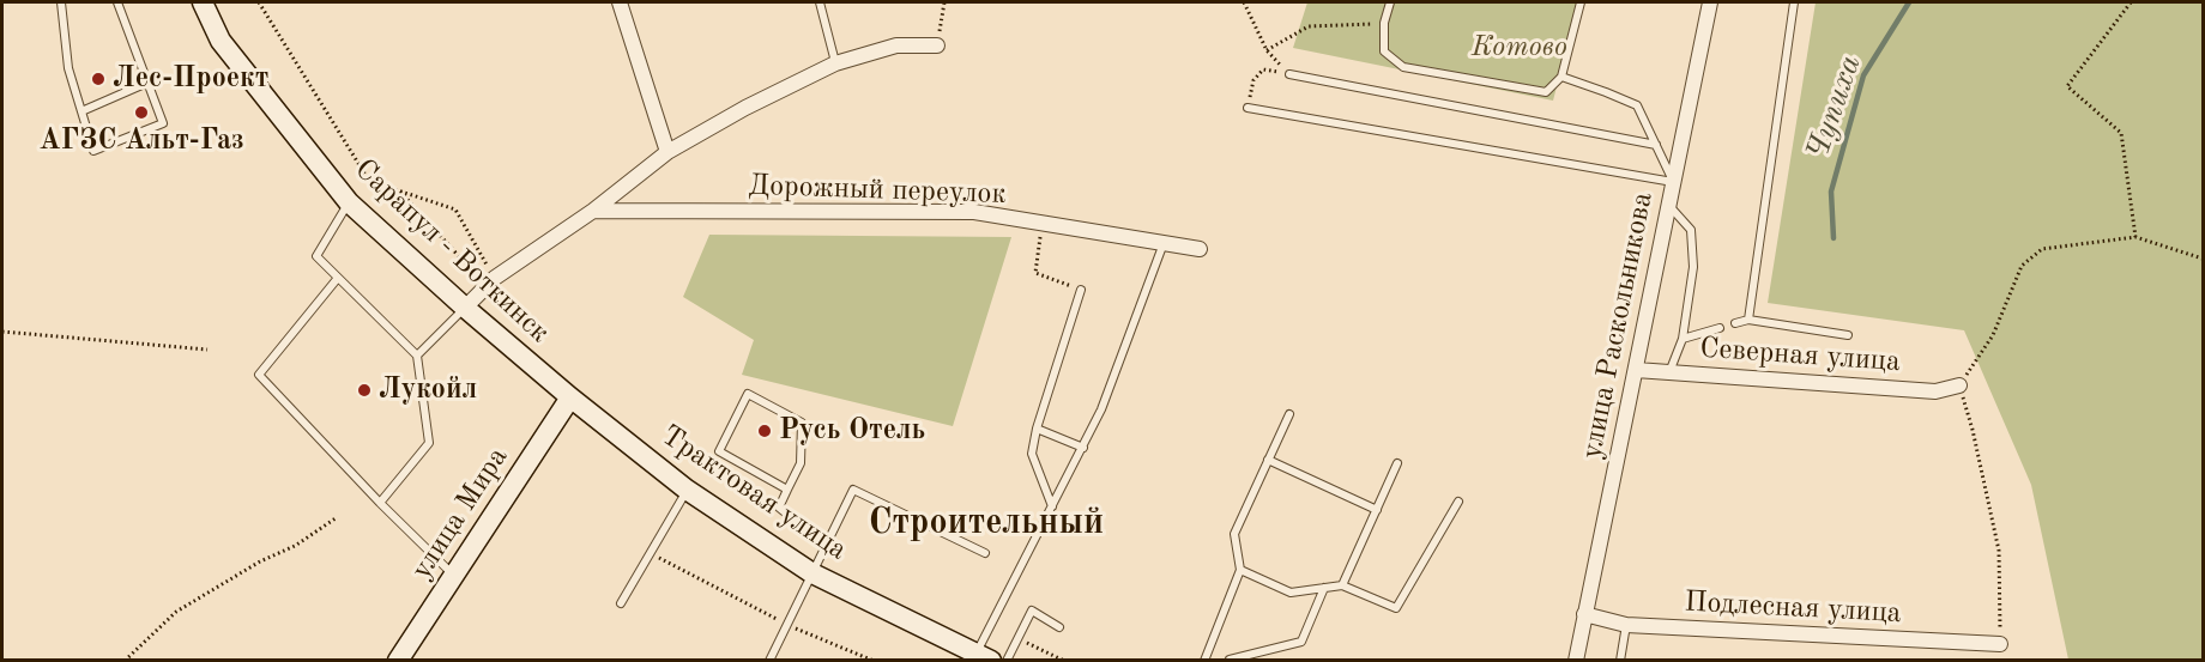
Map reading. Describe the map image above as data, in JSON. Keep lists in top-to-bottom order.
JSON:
{
  "streets": {
    "main road": ["Сарапул - Воткинск", "Трактовая улица", "улица Мира"],
    "street": [
      "Дорожный переулок",
      "улица Раскольникова",
      "Северная улица",
      "Подлесная улица"
    ]
  },
  "crossings": [
    ["Сарапул - Воткинск", "Трактовая улица"],
    ["Сарапул - Воткинск", "улица Мира"],
    ["улица Раскольникова", "Северная улица"],
    ["улица Раскольникова", "Подлесная улица"],
    ["Трактовая улица", "улица Мира"]
  ],
  "districts": ["Строительный"],
  "water": ["Чупиха"],
  "parks": ["Котово"],
  "places": [
    "Лес-Проект",
    "АГЗС Альт-Газ",
    "Лукойл",
    "Русь Отель"
  ]
}
